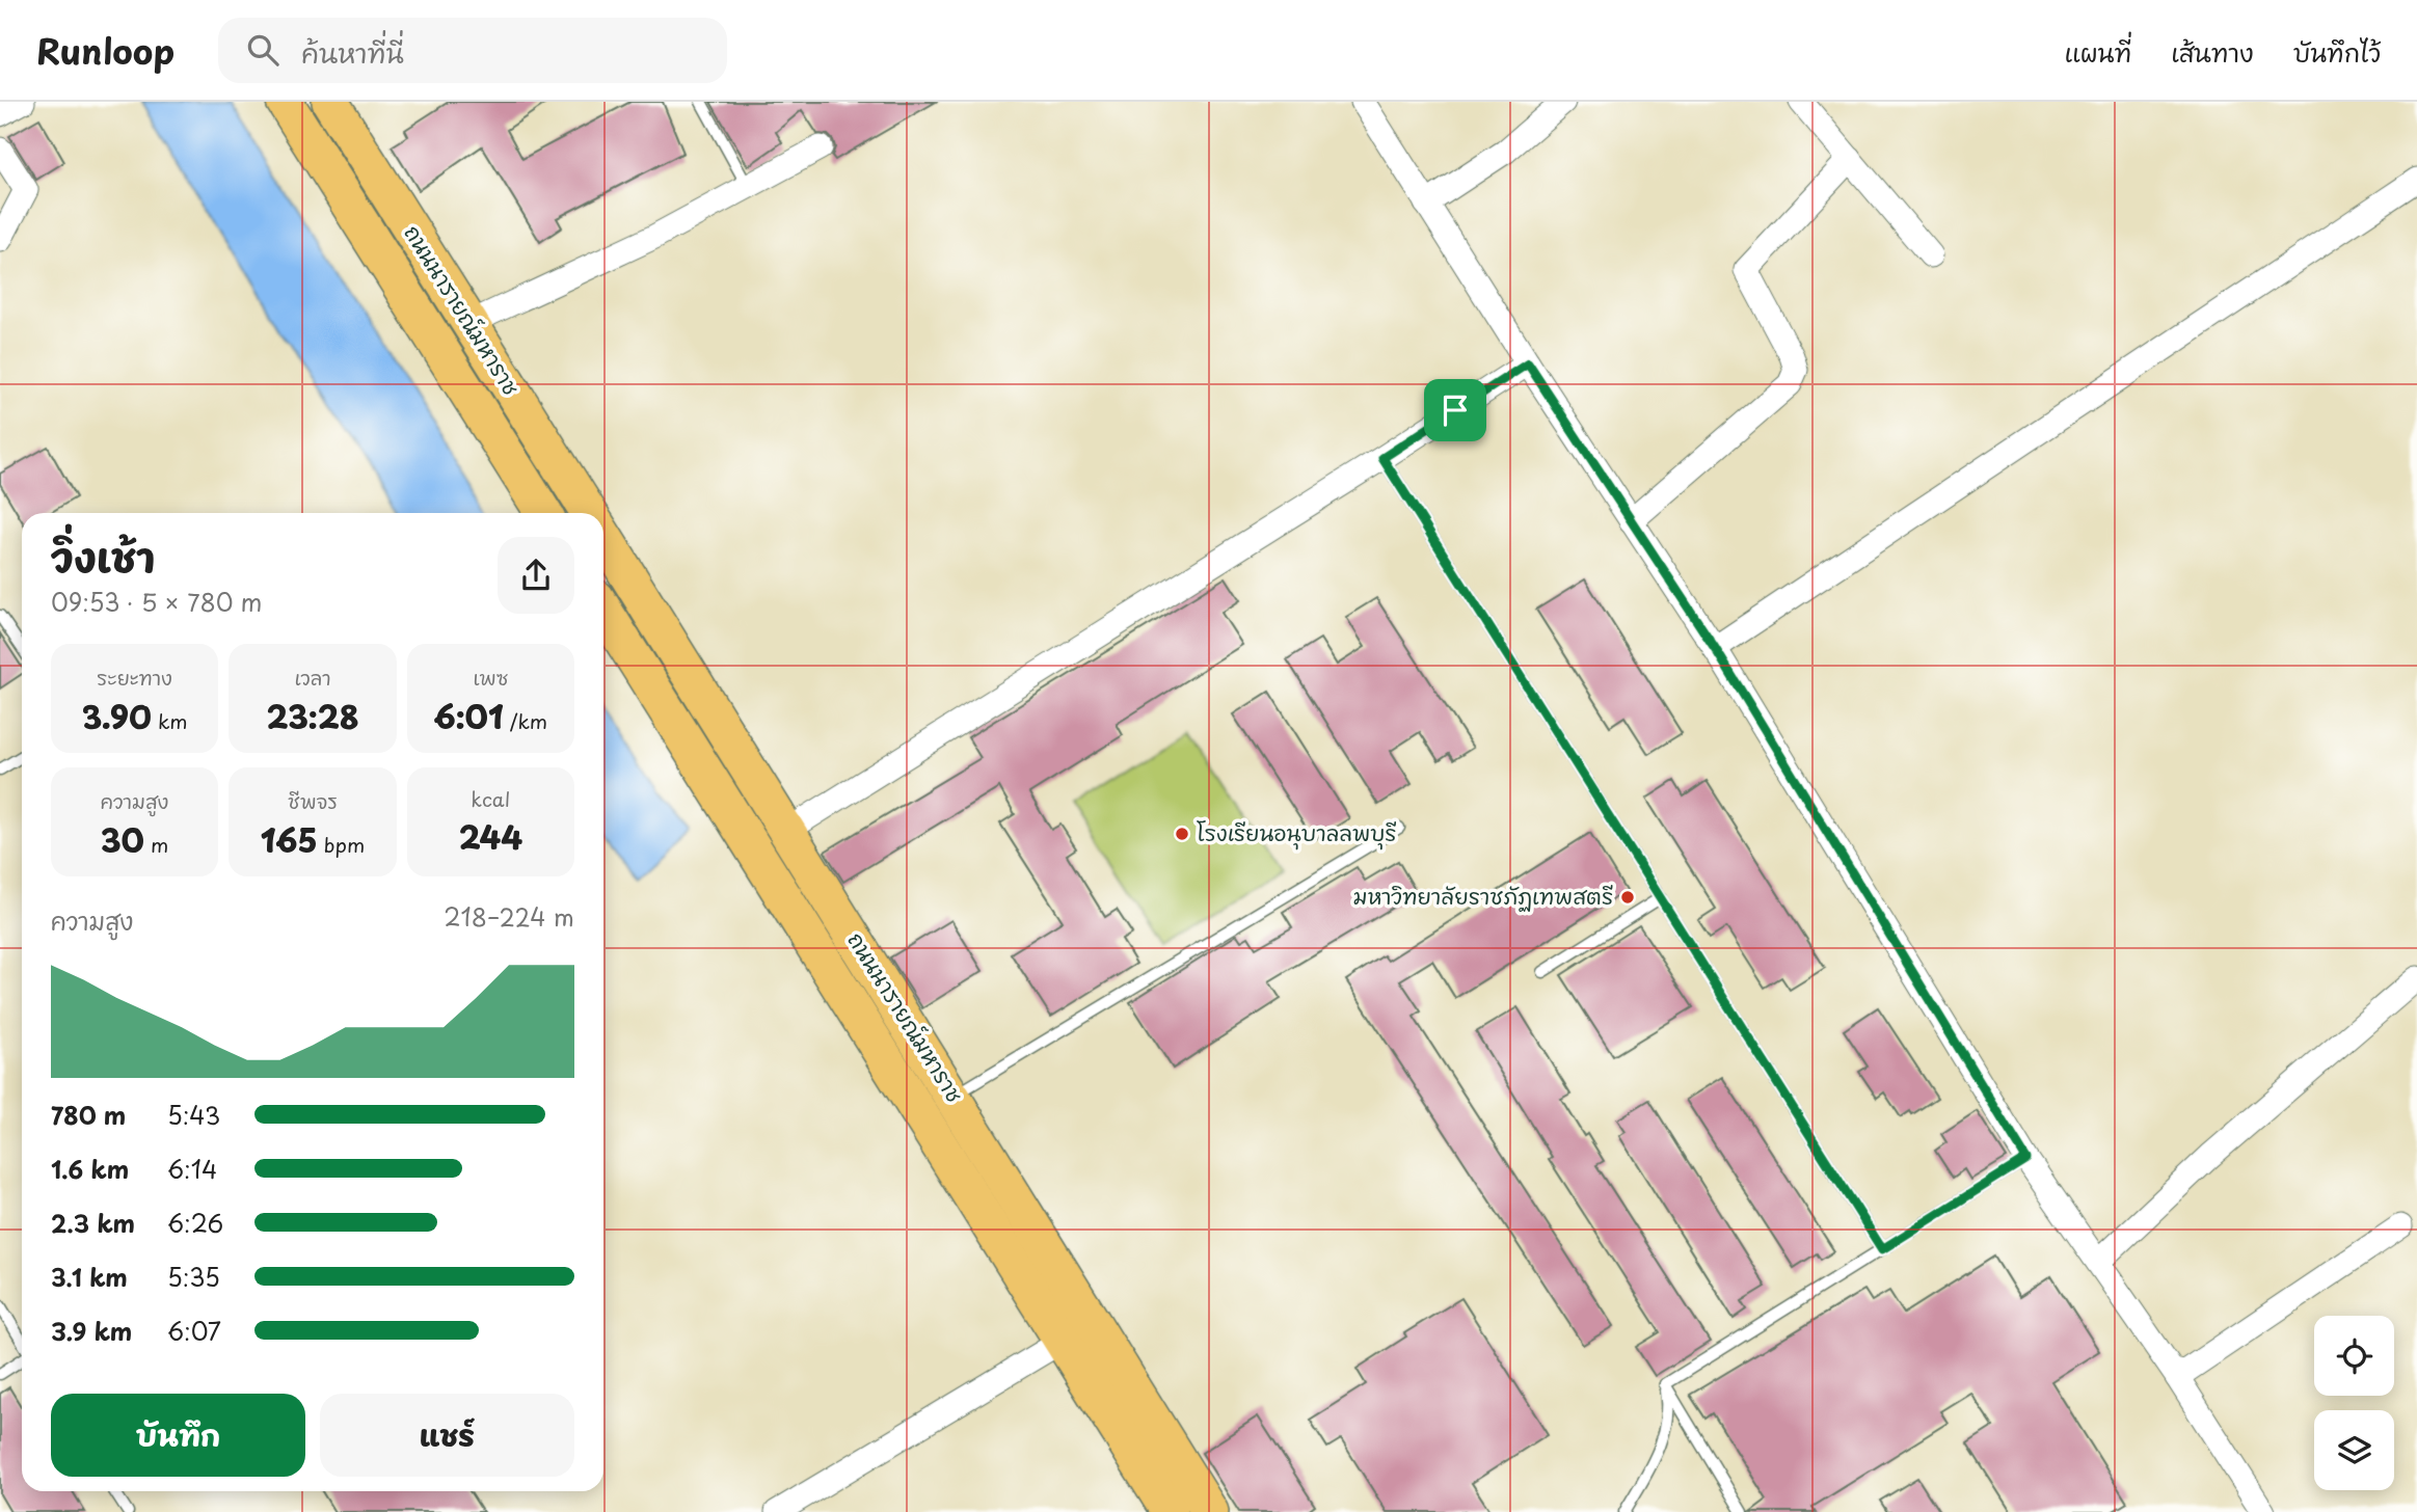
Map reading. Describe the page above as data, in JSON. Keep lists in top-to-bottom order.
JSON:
{
  "streets": {
    "main road": ["ถนนนารายณ์มหาราช"]
  },
  "places": ["โรงเรียนอนุบาลลพบุรี", "มหาวิทยาลัยราชภัฏเทพสตรี"],
  "page": {
    "header": "Runloop",
    "search": "ค้นหาที่นี่",
    "nav": ["แผนที่", "เส้นทาง", "บันทึกไว้"],
    "heading": ["วิ่งเช้า", "09:53 · 5 × 780 m"],
    "stats": [
      ["ระยะทาง", "3.90 km"],
      ["เวลา", "23:28"],
      ["เพซ", "6:01 /km"],
      ["ความสูง", "30 m"],
      ["ชีพจร", "165 bpm"],
      ["kcal", "244"]
    ],
    "chart": ["ความสูง", "218–224 m"],
    "list": [
      {
        "name": "780 m",
        "note": "5:43"
      },
      {
        "name": "1.6 km",
        "note": "6:14"
      },
      {
        "name": "2.3 km",
        "note": "6:26"
      },
      {
        "name": "3.1 km",
        "note": "5:35"
      },
      {
        "name": "3.9 km",
        "note": "6:07"
      }
    ],
    "buttons": ["บันทึก", "แชร์"]
  }
}
